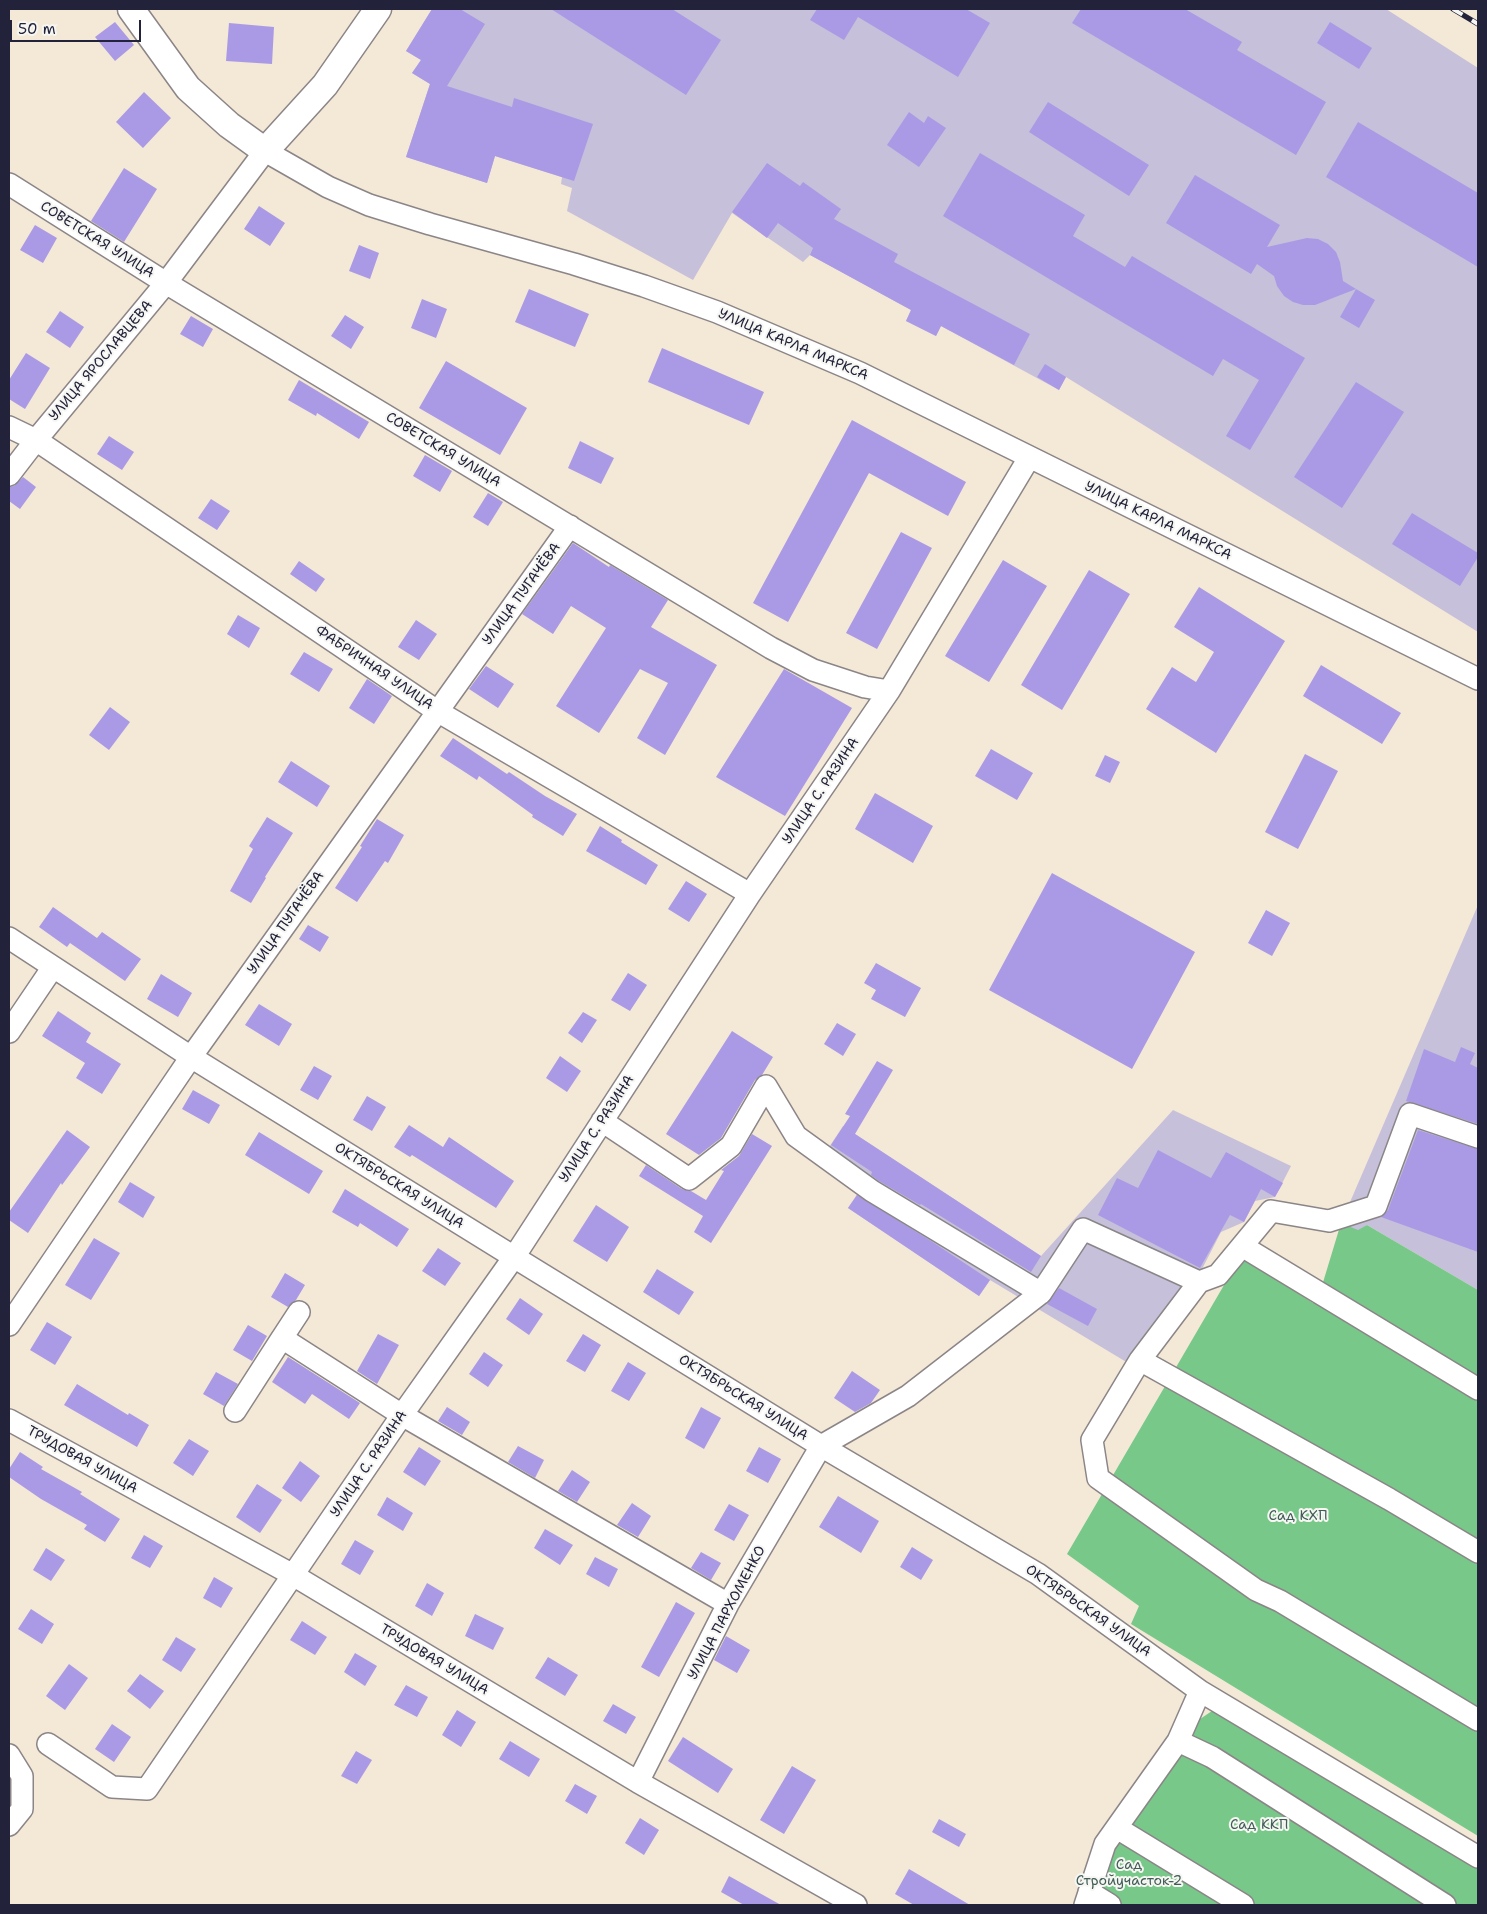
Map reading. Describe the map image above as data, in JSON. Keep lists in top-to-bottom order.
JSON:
{
  "streets": {
    "main road": ["УЛИЦА КАРЛА МАРКСА"],
    "street": [
      "СОВЕТСКАЯ УЛИЦА",
      "УЛИЦА ЯРОСЛАВЦЕВА",
      "УЛИЦА ПУГАЧЁВА",
      "ФАБРИЧНАЯ УЛИЦА",
      "УЛИЦА С. РАЗИНА",
      "ОКТЯБРЬСКАЯ УЛИЦА",
      "ТРУДОВАЯ УЛИЦА",
      "УЛИЦА ПАРХОМЕНКО"
    ]
  },
  "crossings": [
    ["СОВЕТСКАЯ УЛИЦА", "УЛИЦА ЯРОСЛАВЦЕВА"],
    ["СОВЕТСКАЯ УЛИЦА", "УЛИЦА ПУГАЧЁВА"],
    ["СОВЕТСКАЯ УЛИЦА", "УЛИЦА С. РАЗИНА"],
    ["УЛИЦА КАРЛА МАРКСА", "УЛИЦА ЯРОСЛАВЦЕВА"],
    ["УЛИЦА КАРЛА МАРКСА", "УЛИЦА С. РАЗИНА"],
    ["УЛИЦА ЯРОСЛАВЦЕВА", "ФАБРИЧНАЯ УЛИЦА"],
    ["УЛИЦА ПУГАЧЁВА", "ФАБРИЧНАЯ УЛИЦА"],
    ["УЛИЦА ПУГАЧЁВА", "ОКТЯБРЬСКАЯ УЛИЦА"],
    ["ФАБРИЧНАЯ УЛИЦА", "УЛИЦА С. РАЗИНА"],
    ["УЛИЦА С. РАЗИНА", "ОКТЯБРЬСКАЯ УЛИЦА"],
    ["УЛИЦА С. РАЗИНА", "ТРУДОВАЯ УЛИЦА"],
    ["ОКТЯБРЬСКАЯ УЛИЦА", "УЛИЦА ПАРХОМЕНКО"],
    ["ТРУДОВАЯ УЛИЦА", "УЛИЦА ПАРХОМЕНКО"]
  ],
  "parks": ["Сад КХП", "Сад ККП", "Сад Стройучасток-2"],
  "scale_bar": "50 m"
}
